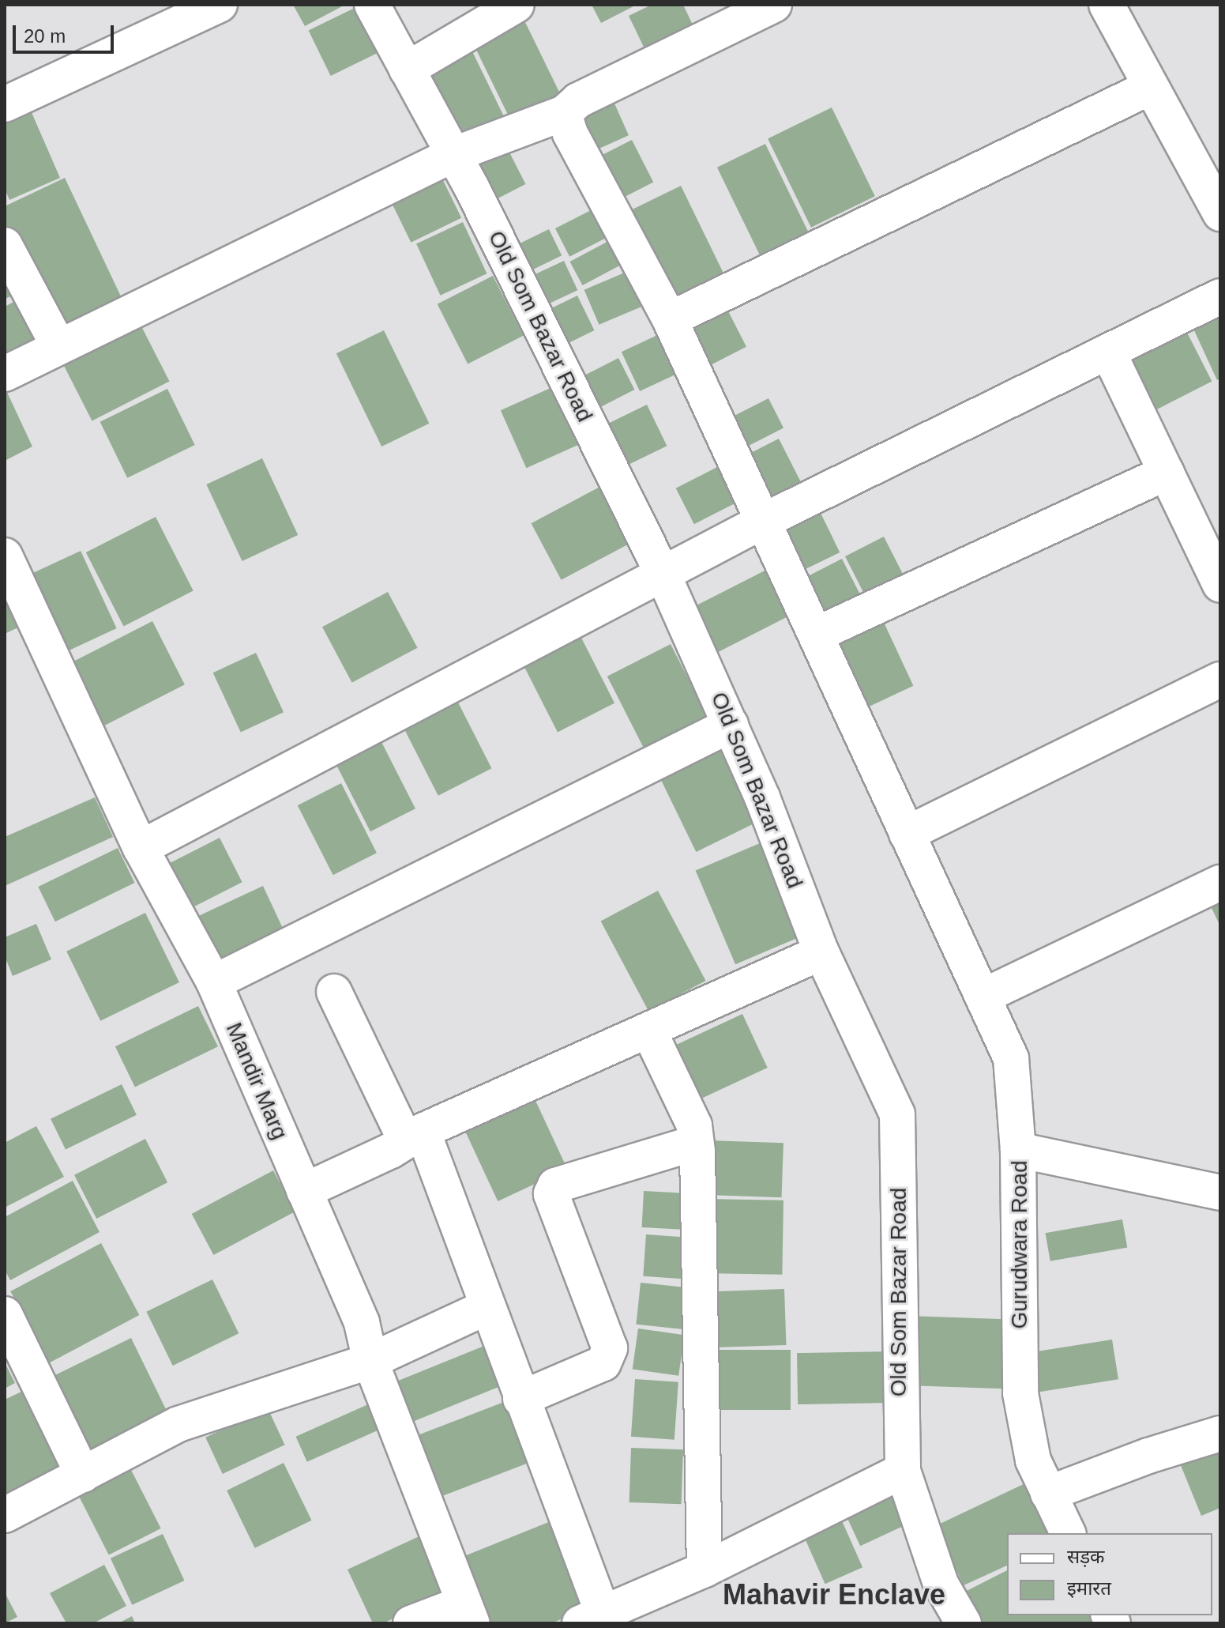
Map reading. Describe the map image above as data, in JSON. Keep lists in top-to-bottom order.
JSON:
{
  "streets": {
    "street": ["Old Som Bazar Road", "Mandir Marg", "Gurudwara Road"]
  },
  "districts": ["Mahavir Enclave"],
  "legend": ["सड़क", "इमारत"],
  "scale_bar": "20 m"
}
